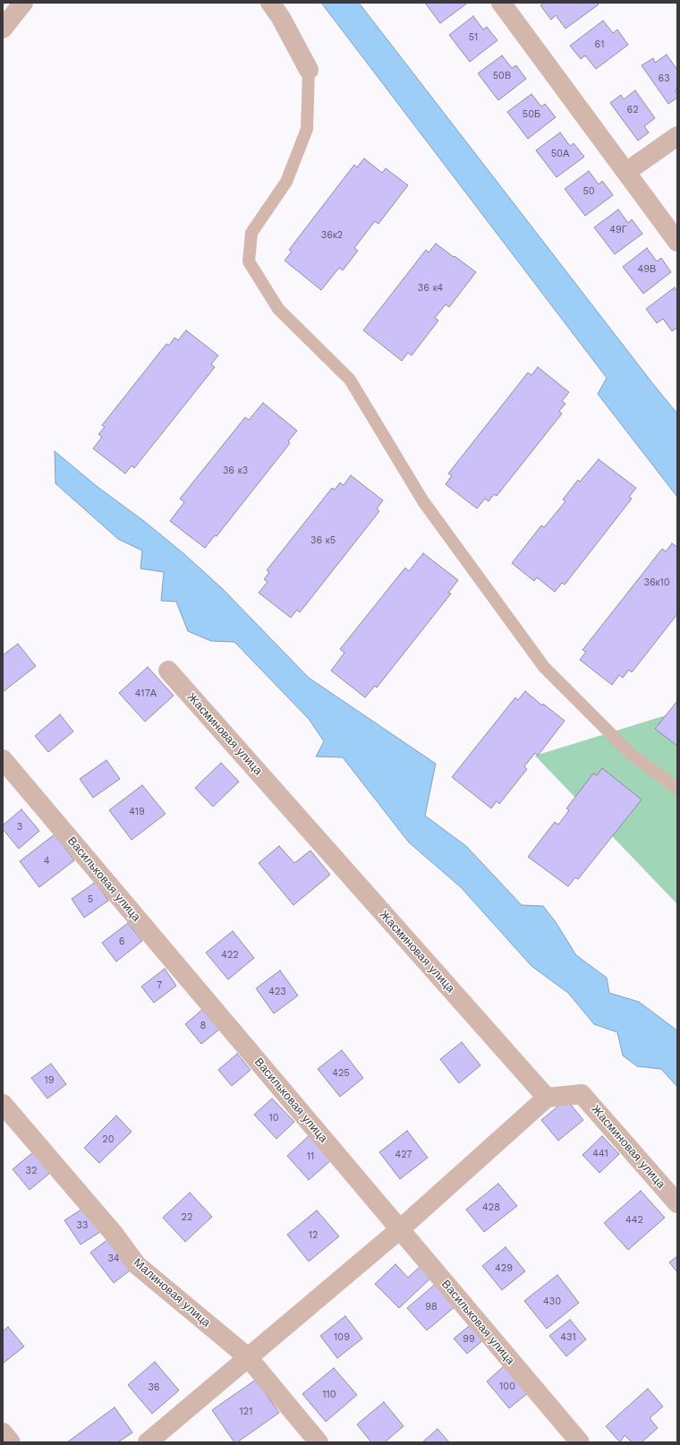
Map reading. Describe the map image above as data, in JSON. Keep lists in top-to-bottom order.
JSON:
{
  "streets": {
    "street": ["Жасминовая улица", "Васильковая улица", "Малиновая улица"]
  },
  "house_numbers": [
    "51",
    "61",
    "50В",
    "63",
    "62",
    "50Б",
    "50А",
    "50",
    "49Г",
    "36к2",
    "49В",
    "36 к4",
    "36 к3",
    "36 к5",
    "36к10",
    "417А",
    "419",
    "3",
    "4",
    "5",
    "6",
    "422",
    "7",
    "423",
    "8",
    "425",
    "19",
    "10",
    "20",
    "441",
    "427",
    "11",
    "32",
    "428",
    "22",
    "442",
    "33",
    "12",
    "34",
    "429",
    "430",
    "98",
    "109",
    "431",
    "99",
    "100",
    "36",
    "110",
    "121"
  ]
}
